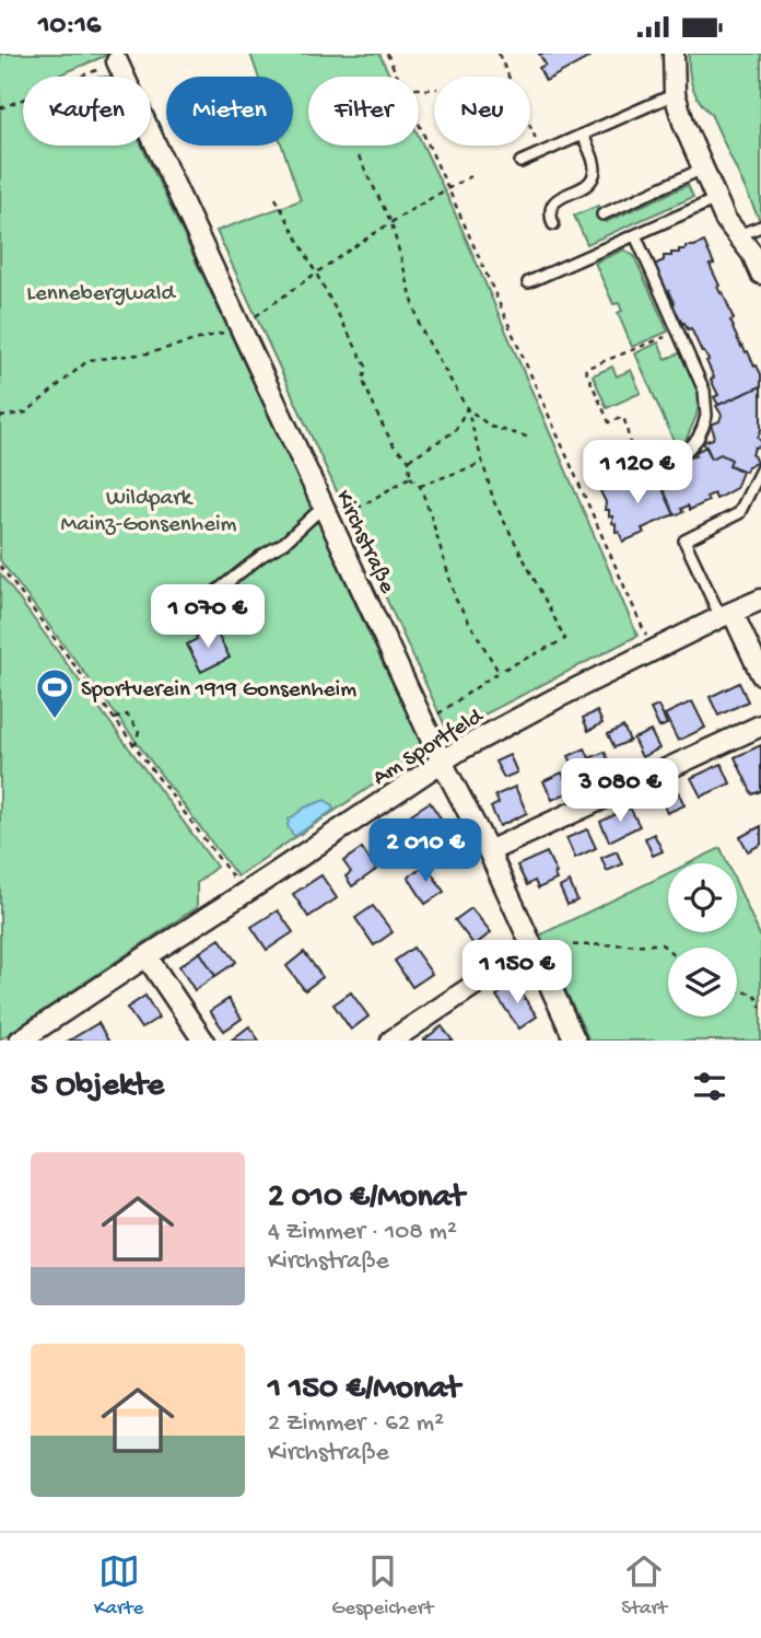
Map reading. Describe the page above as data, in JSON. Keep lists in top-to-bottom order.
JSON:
{
  "streets": {
    "street": ["Kirchstraße", "Am Sportfeld"]
  },
  "crossings": [
    ["Kirchstraße", "Am Sportfeld"]
  ],
  "parks": ["Lennebergwald", "Wildpark Mainz-Gonsenheim"],
  "places": {
    "sports": ["Sportverein 1919 Gonsenheim"]
  },
  "page": {
    "status": "10:16",
    "chip": [
      "Kaufen",
      "Mieten",
      "Filter",
      "Neu"
    ],
    "price": [
      "1 120 €",
      "1 070 €",
      "3 080 €",
      "2 010 €",
      "1 150 €"
    ],
    "heading": "5 Objekte",
    "list": [
      {
        "name": "2 010 €/Monat",
        "note": "4 Zimmer · 108 m² · Kirchstraße"
      },
      {
        "name": "1 150 €/Monat",
        "note": "2 Zimmer · 62 m² · Kirchstraße"
      }
    ],
    "tabs": ["Karte", "Gespeichert", "Start"]
  }
}
